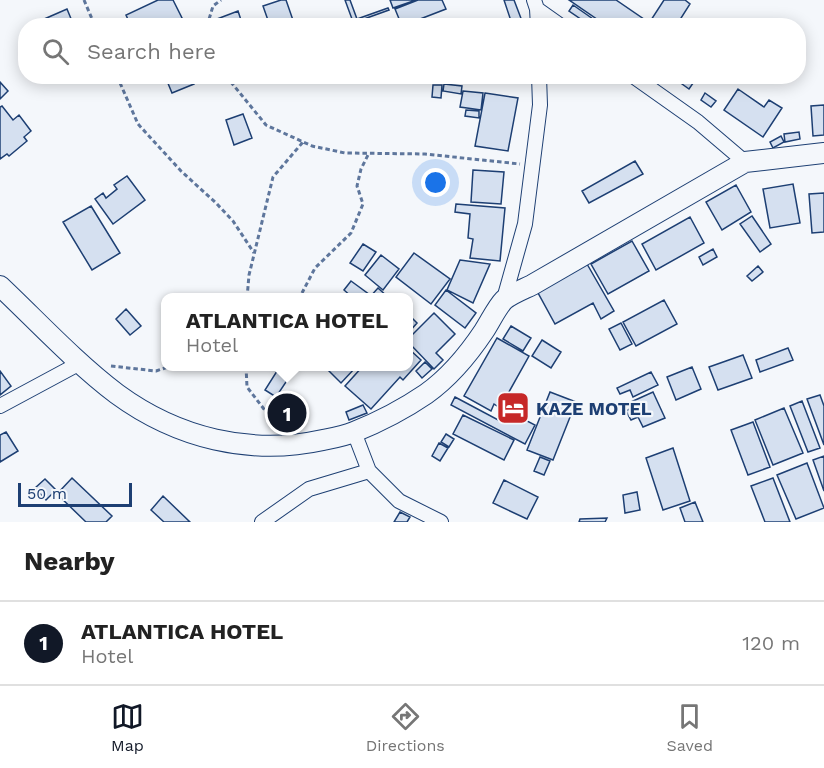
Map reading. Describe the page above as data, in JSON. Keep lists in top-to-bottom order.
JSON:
{
  "places": {
    "hotel": ["KAZE MOTEL"]
  },
  "scale_bar": "50 m",
  "page": {
    "search": "Search here",
    "popup": ["ATLANTICA HOTEL", "Hotel"],
    "pins": "1",
    "scale": "50 m",
    "heading": "Nearby",
    "list": [
      {
        "mark": "1",
        "name": "ATLANTICA HOTEL",
        "note": "Hotel",
        "value": "120 m"
      }
    ],
    "nav": ["Map", "Directions", "Saved"]
  }
}
